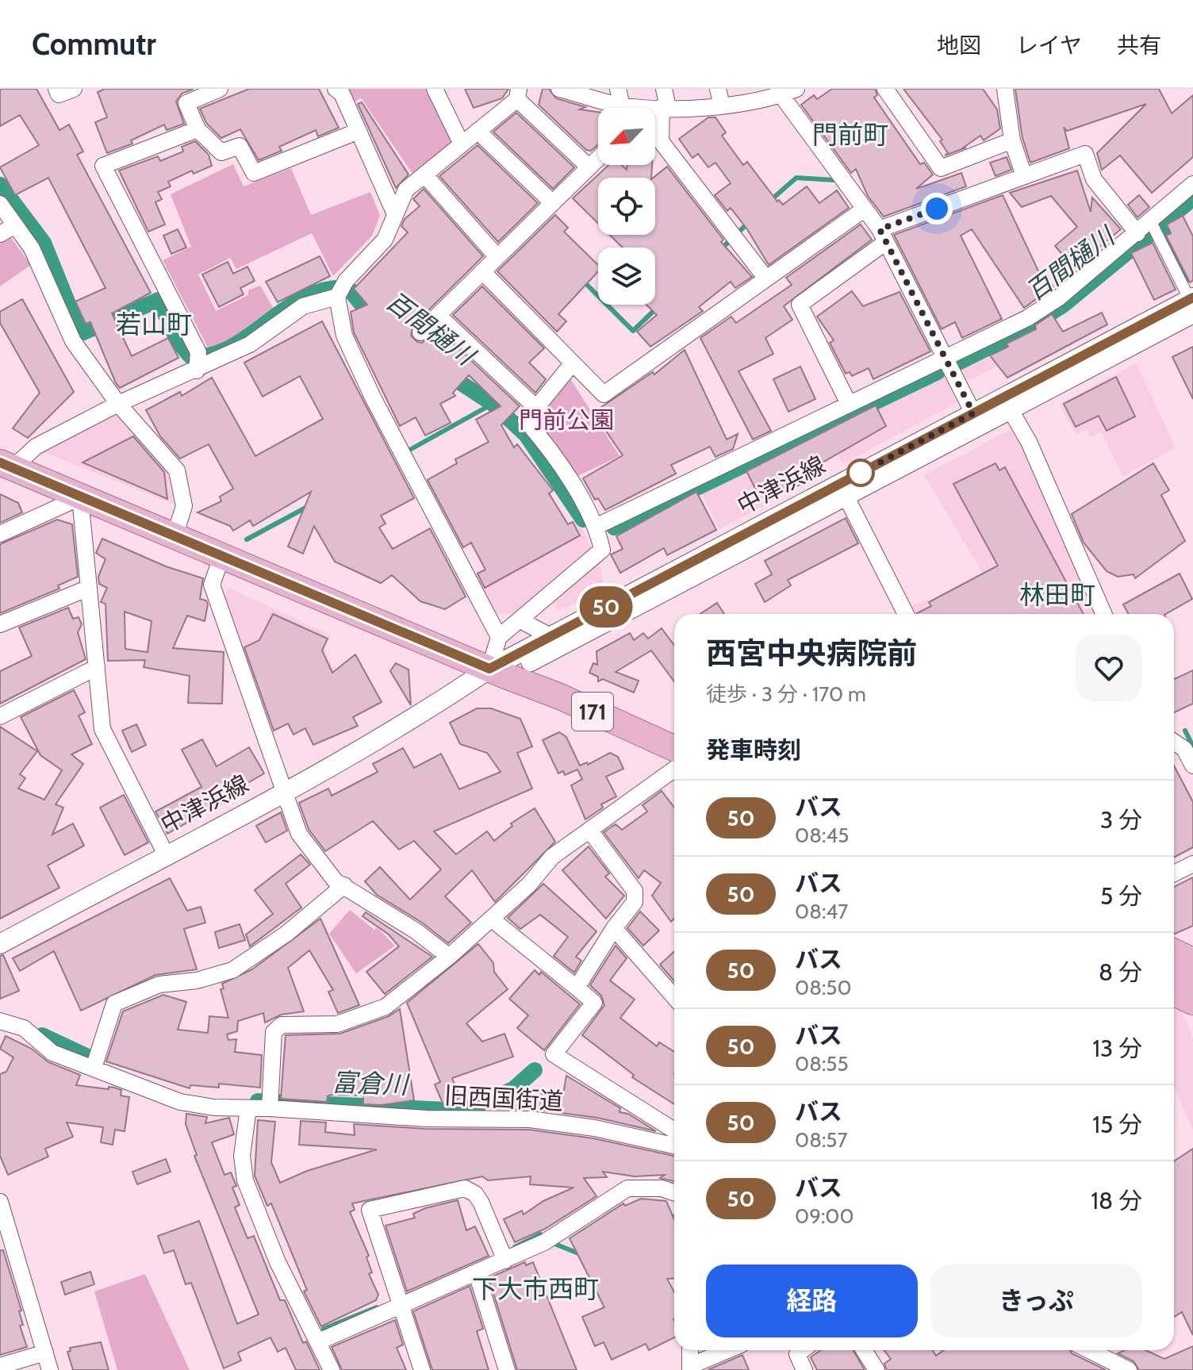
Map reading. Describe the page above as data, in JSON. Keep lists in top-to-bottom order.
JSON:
{
  "streets": {
    "highway": ["171"],
    "street": ["中津浜線", "旧西国街道"]
  },
  "crossings": [
    ["中津浜線", "171"]
  ],
  "districts": [
    "門前町",
    "若山町",
    "林田町",
    "下大市西町"
  ],
  "water": ["百間樋川", "富倉川"],
  "parks": ["門前公園"],
  "lines": ["bus line 50"],
  "north": "bottom left",
  "page": {
    "header": "Commutr",
    "nav": ["地図", "レイヤ", "共有"],
    "on_map": "50",
    "heading": [
      ["西宮中央病院前", "徒歩 · 3 分 · 170 m"],
      "発車時刻"
    ],
    "list": [
      {
        "mark": "50",
        "name": "バス",
        "note": "08:45",
        "value": "3 分"
      },
      {
        "mark": "50",
        "name": "バス",
        "note": "08:47",
        "value": "5 分"
      },
      {
        "mark": "50",
        "name": "バス",
        "note": "08:50",
        "value": "8 分"
      },
      {
        "mark": "50",
        "name": "バス",
        "note": "08:55",
        "value": "13 分"
      },
      {
        "mark": "50",
        "name": "バス",
        "note": "08:57",
        "value": "15 分"
      },
      {
        "mark": "50",
        "name": "バス",
        "note": "09:00",
        "value": "18 分"
      }
    ],
    "buttons": ["経路", "きっぷ"]
  }
}
